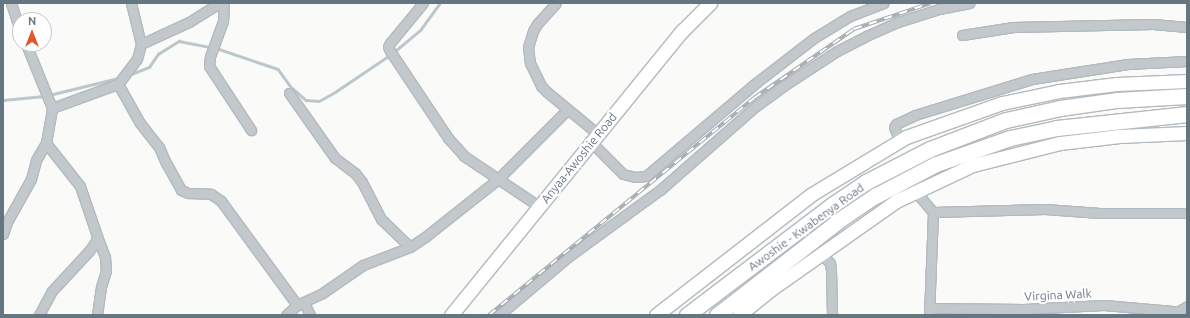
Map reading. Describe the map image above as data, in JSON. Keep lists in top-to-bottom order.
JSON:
{
  "streets": {
    "main road": ["Awoshie - Kwabenya Road"],
    "street": ["Anyaa-Awoshie Road", "Virgina Walk"]
  },
  "north": "top"
}
